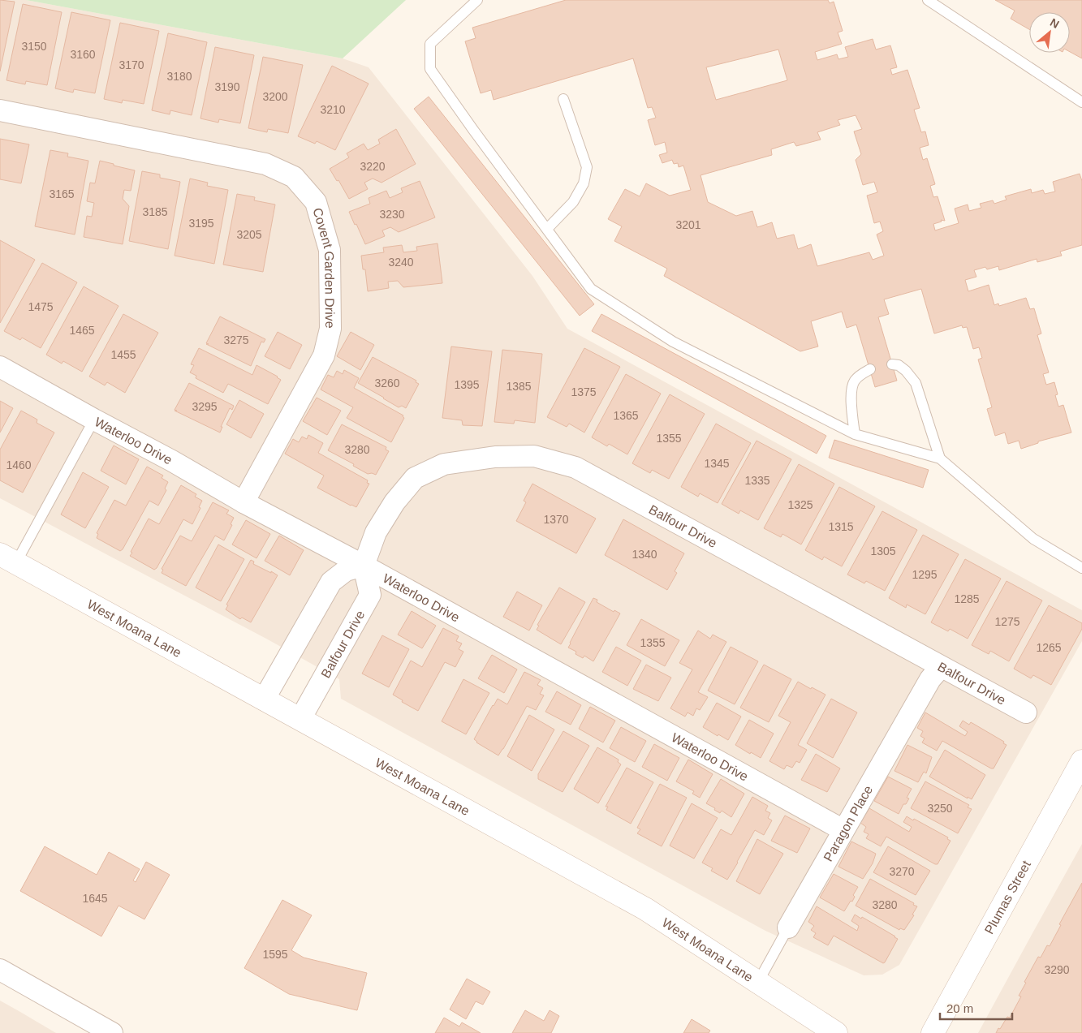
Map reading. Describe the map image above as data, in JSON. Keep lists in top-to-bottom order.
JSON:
{
  "streets": {
    "street": [
      "Covent Garden Drive",
      "Waterloo Drive",
      "Balfour Drive",
      "West Moana Lane",
      "Paragon Place",
      "Plumas Street"
    ]
  },
  "crossings": [
    ["Covent Garden Drive", "Waterloo Drive"],
    ["Waterloo Drive", "Balfour Drive"],
    ["Waterloo Drive", "Paragon Place"],
    ["Balfour Drive", "West Moana Lane"],
    ["Balfour Drive", "Paragon Place"],
    ["West Moana Lane", "Paragon Place"]
  ],
  "house_numbers": [
    "3150",
    "3160",
    "3170",
    "3180",
    "3190",
    "3200",
    "3210",
    "3220",
    "3165",
    "3185",
    "3230",
    "3195",
    "3201",
    "3205",
    "3240",
    "1475",
    "1465",
    "3275",
    "1455",
    "3260",
    "1395",
    "1385",
    "1375",
    "3295",
    "1365",
    "1355",
    "3280",
    "1345",
    "1460",
    "1335",
    "1325",
    "1370",
    "1315",
    "1305",
    "1340",
    "1295",
    "1285",
    "1275",
    "1355",
    "1265",
    "3250",
    "3270",
    "1645",
    "3280",
    "1595",
    "3290"
  ],
  "scale_bar": "20 m",
  "north": "top right"
}
